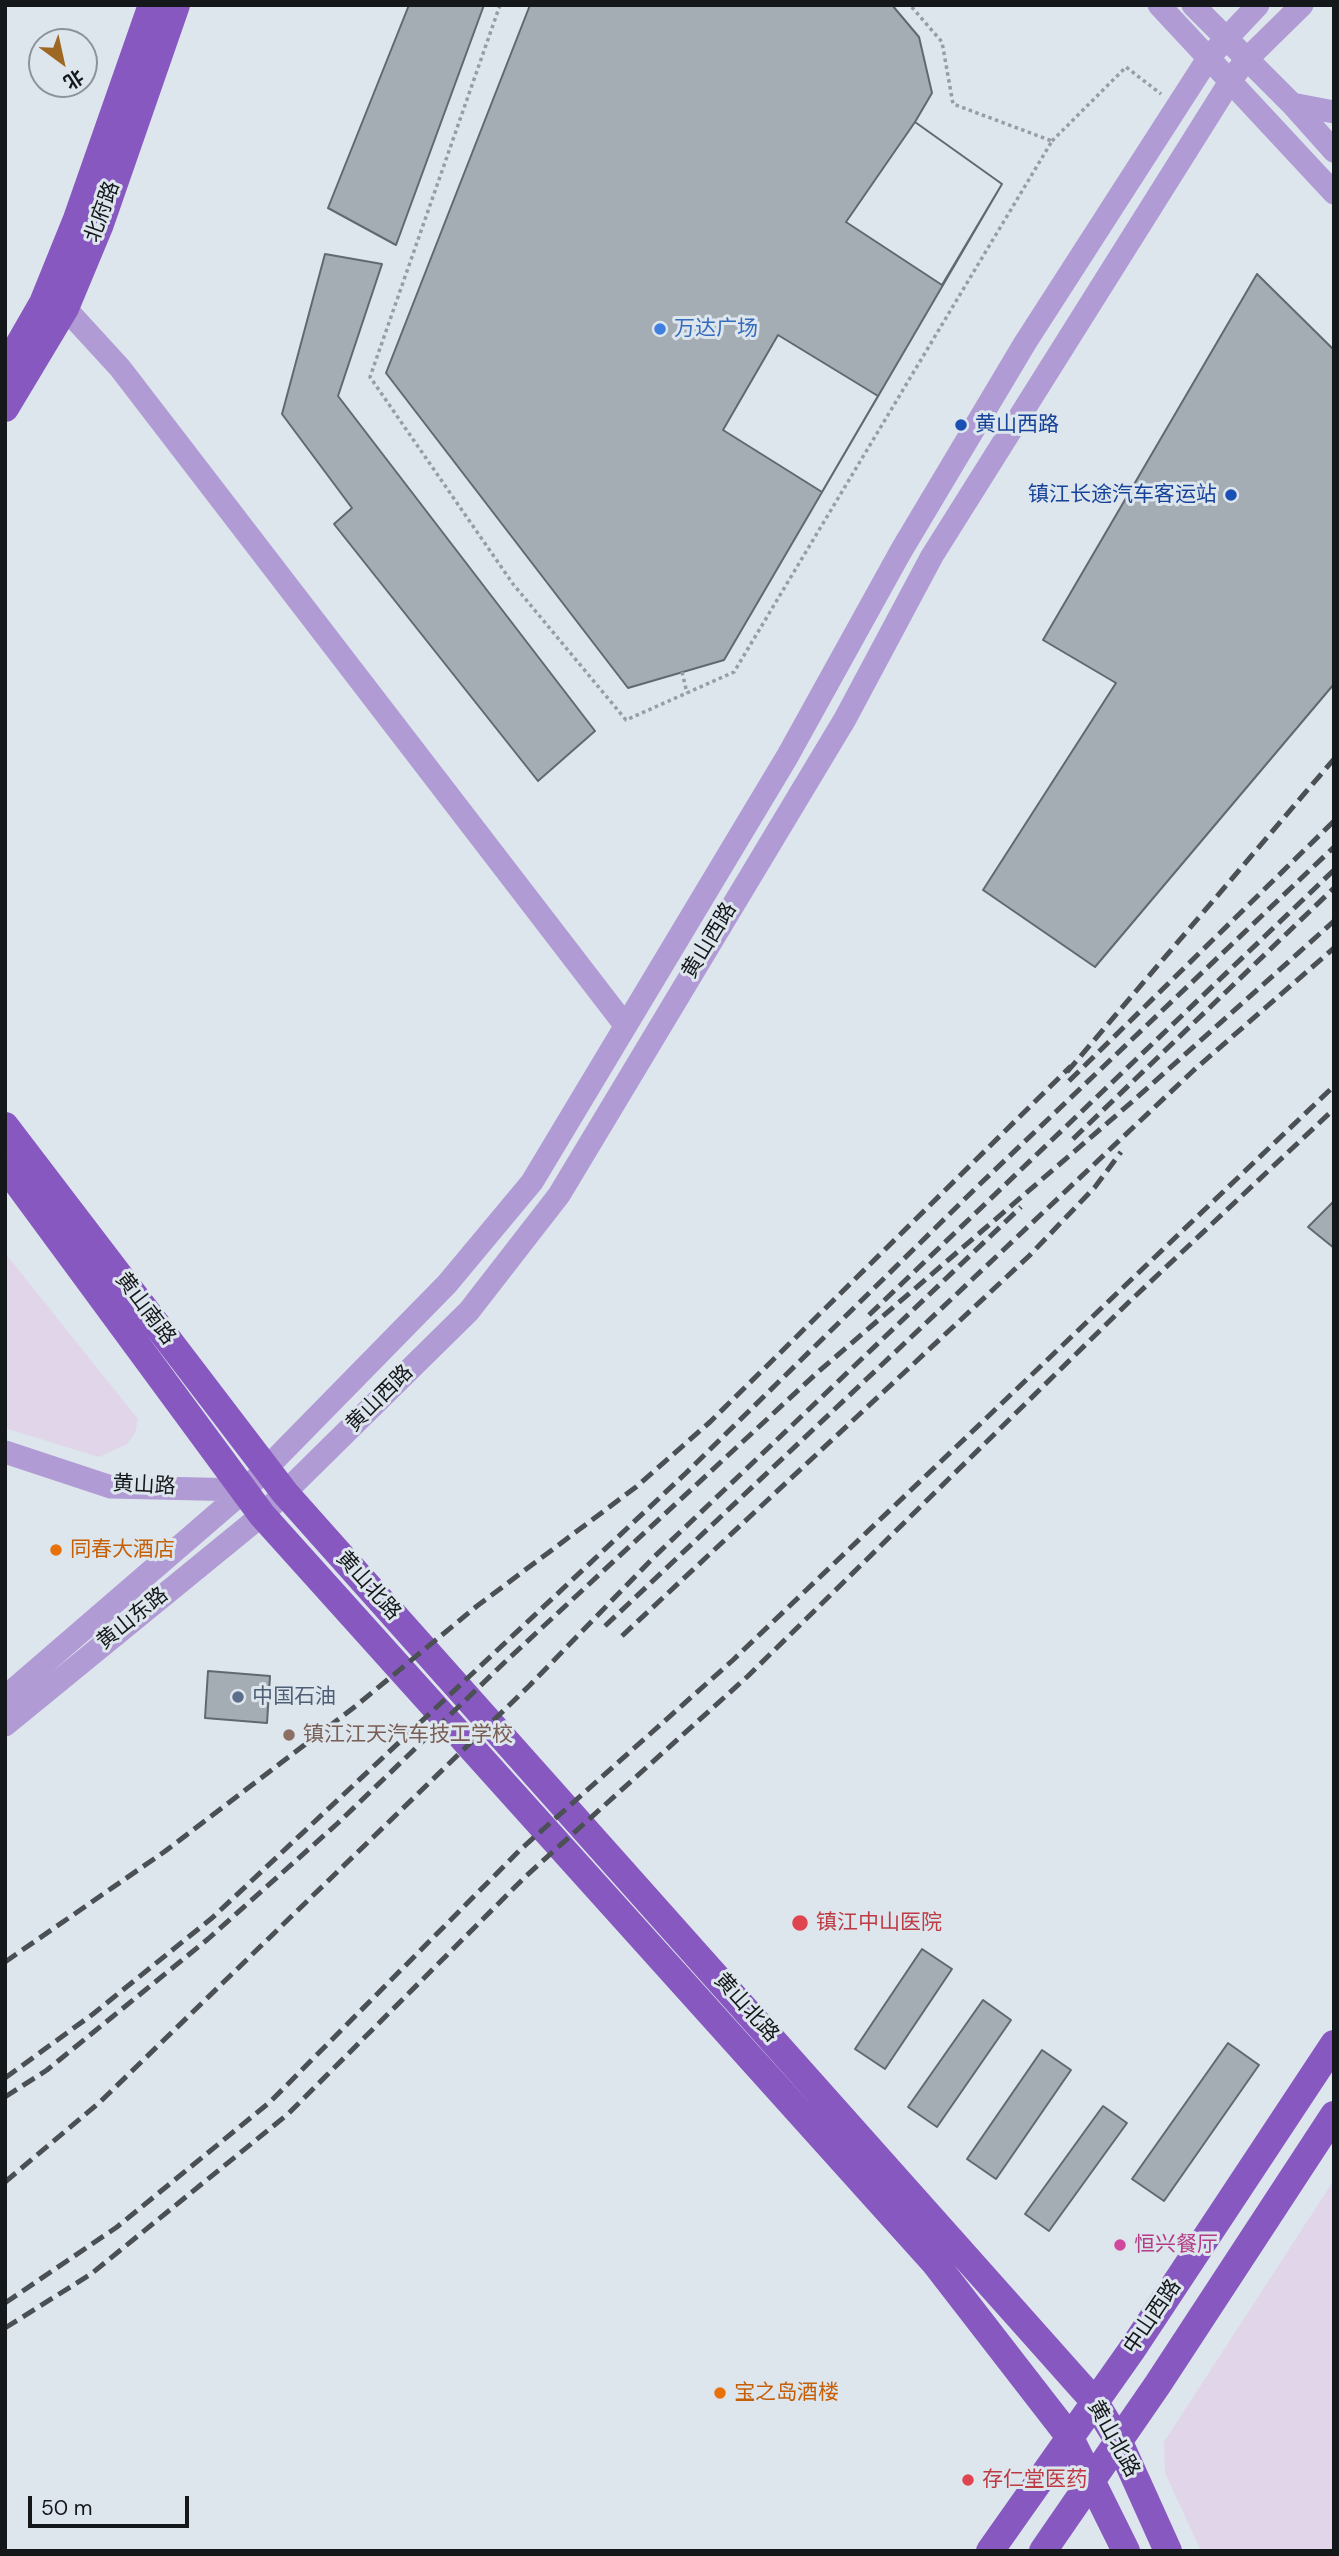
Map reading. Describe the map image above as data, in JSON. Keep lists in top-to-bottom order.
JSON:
{
  "streets": {
    "main road": [
      "北府路",
      "黄山南路",
      "黄山北路",
      "中山西路"
    ],
    "street": ["黄山西路", "黄山路", "黄山东路"]
  },
  "crossings": [
    ["黄山西路", "黄山南路"],
    ["黄山西路", "黄山路"],
    ["黄山西路", "黄山北路"],
    ["黄山西路", "黄山东路"],
    ["黄山南路", "黄山路"],
    ["黄山南路", "黄山北路"],
    ["黄山南路", "黄山东路"],
    ["黄山路", "黄山东路"],
    ["黄山北路", "黄山东路"],
    ["黄山北路", "中山西路"]
  ],
  "places": [
    "万达广场",
    "黄山西路",
    "镇江长途汽车客运站",
    "同春大酒店",
    "中国石油",
    "镇江江天汽车技工学校",
    "镇江中山医院",
    "恒兴餐厅",
    "宝之岛酒楼",
    "存仁堂医药"
  ],
  "scale_bar": "50 m",
  "north": "bottom right"
}
